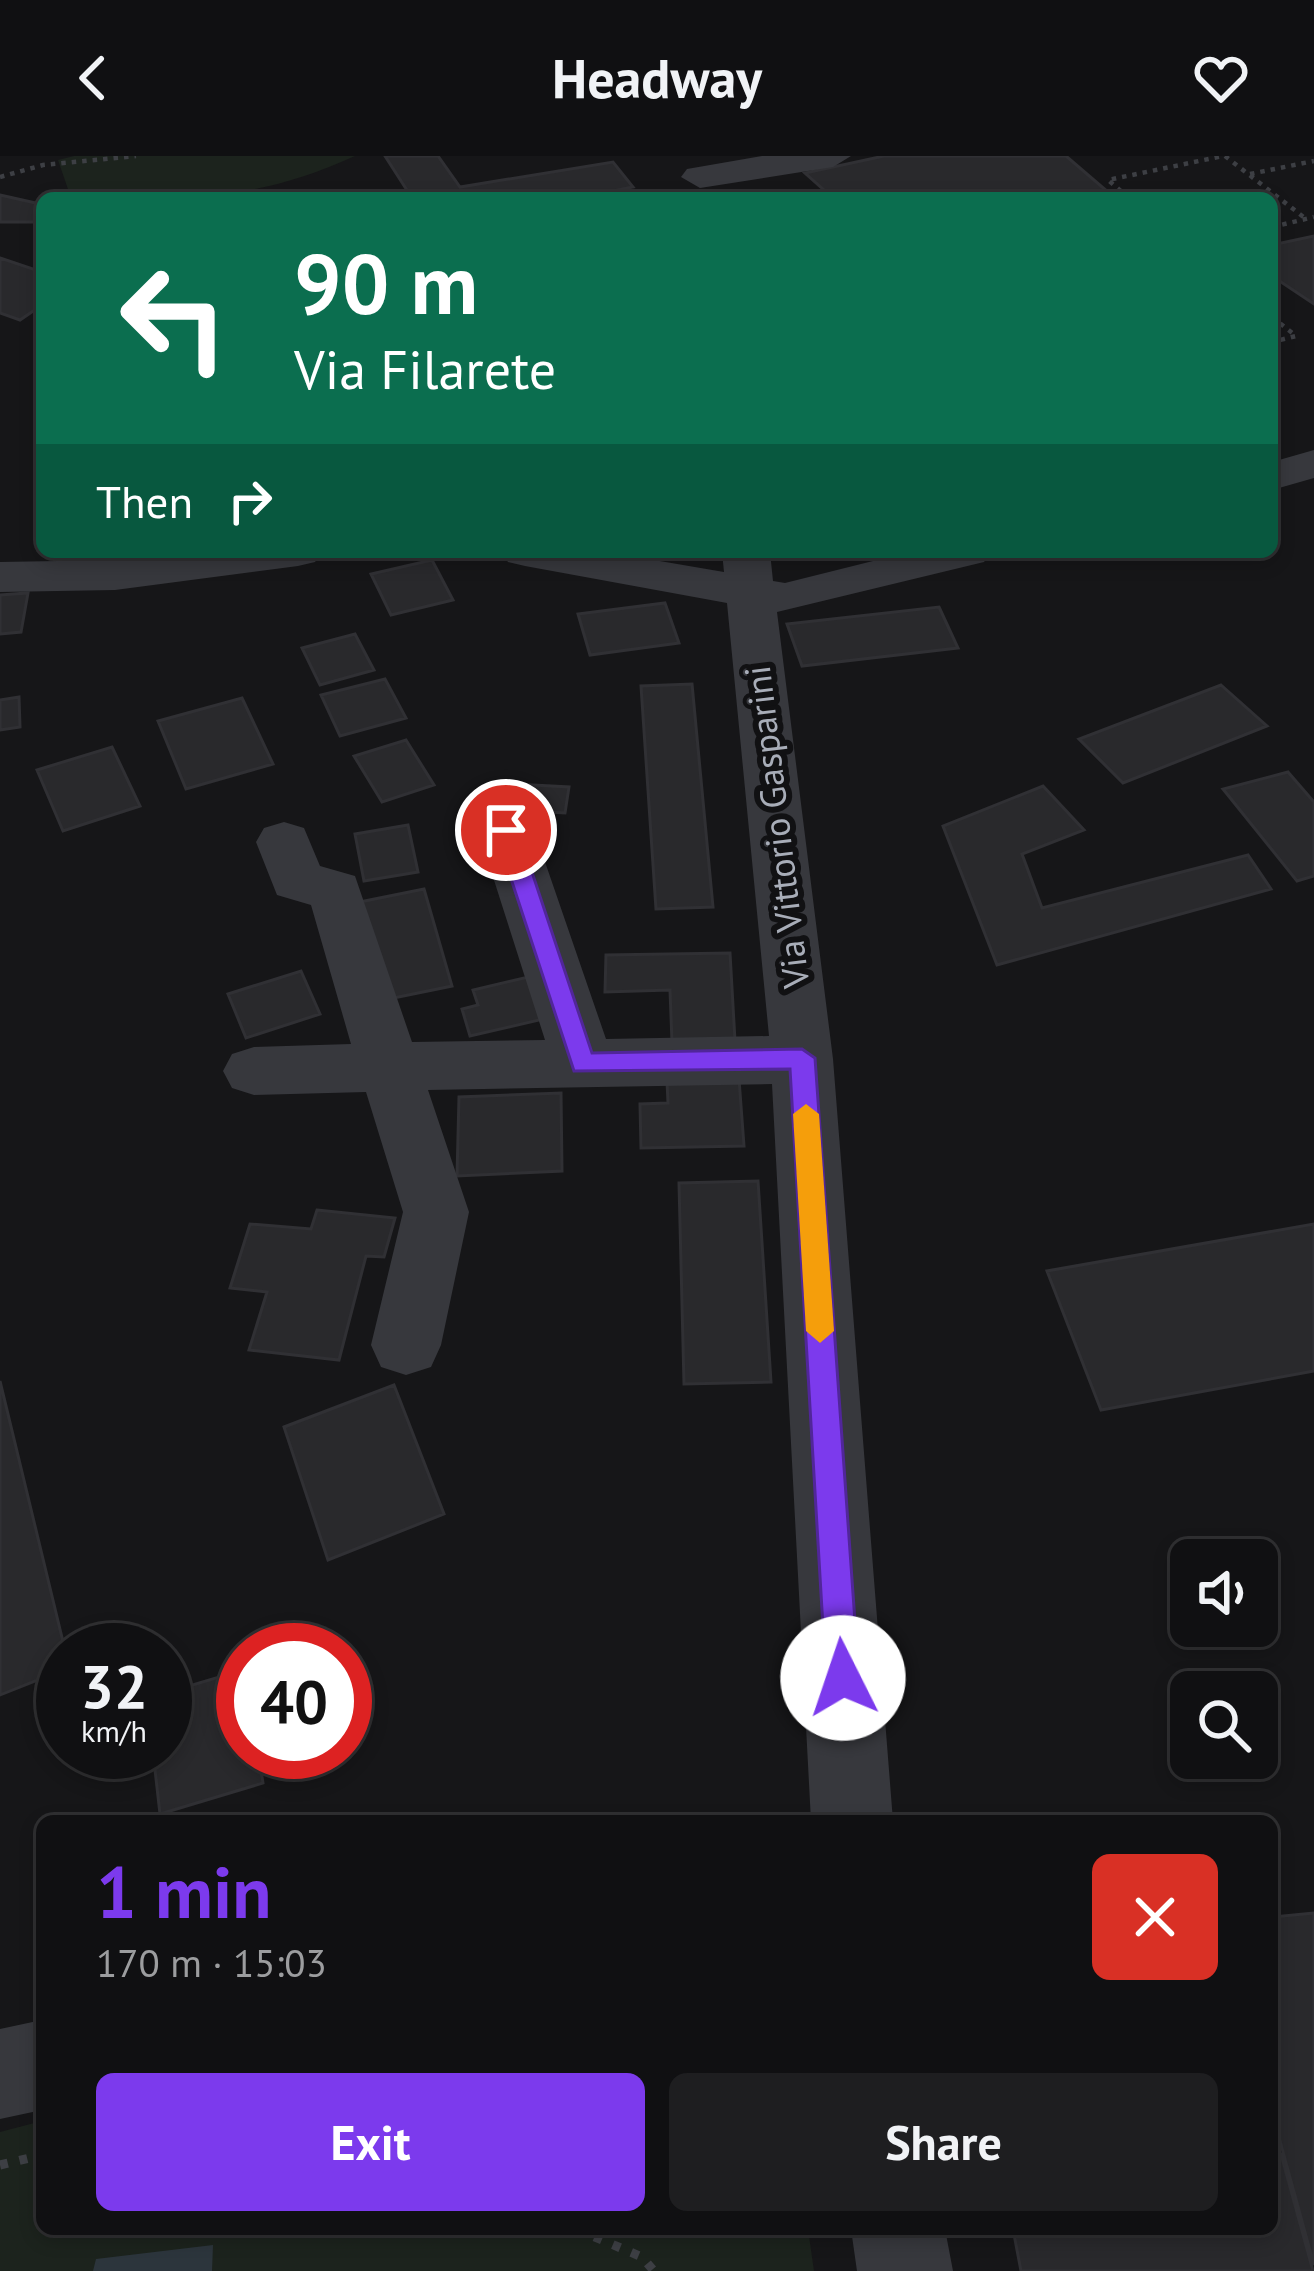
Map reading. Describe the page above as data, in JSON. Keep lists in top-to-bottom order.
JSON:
{
  "streets": {
    "street": ["Via Vittorio Gasparini"]
  },
  "page": {
    "header": "Headway",
    "turn": ["90 m", "Via Filarete"],
    "then": "Then",
    "speed": "32 km/h",
    "limit": "40",
    "heading": ["1 min", "170 m · 15:03"],
    "buttons": ["Exit", "Share"]
  }
}
